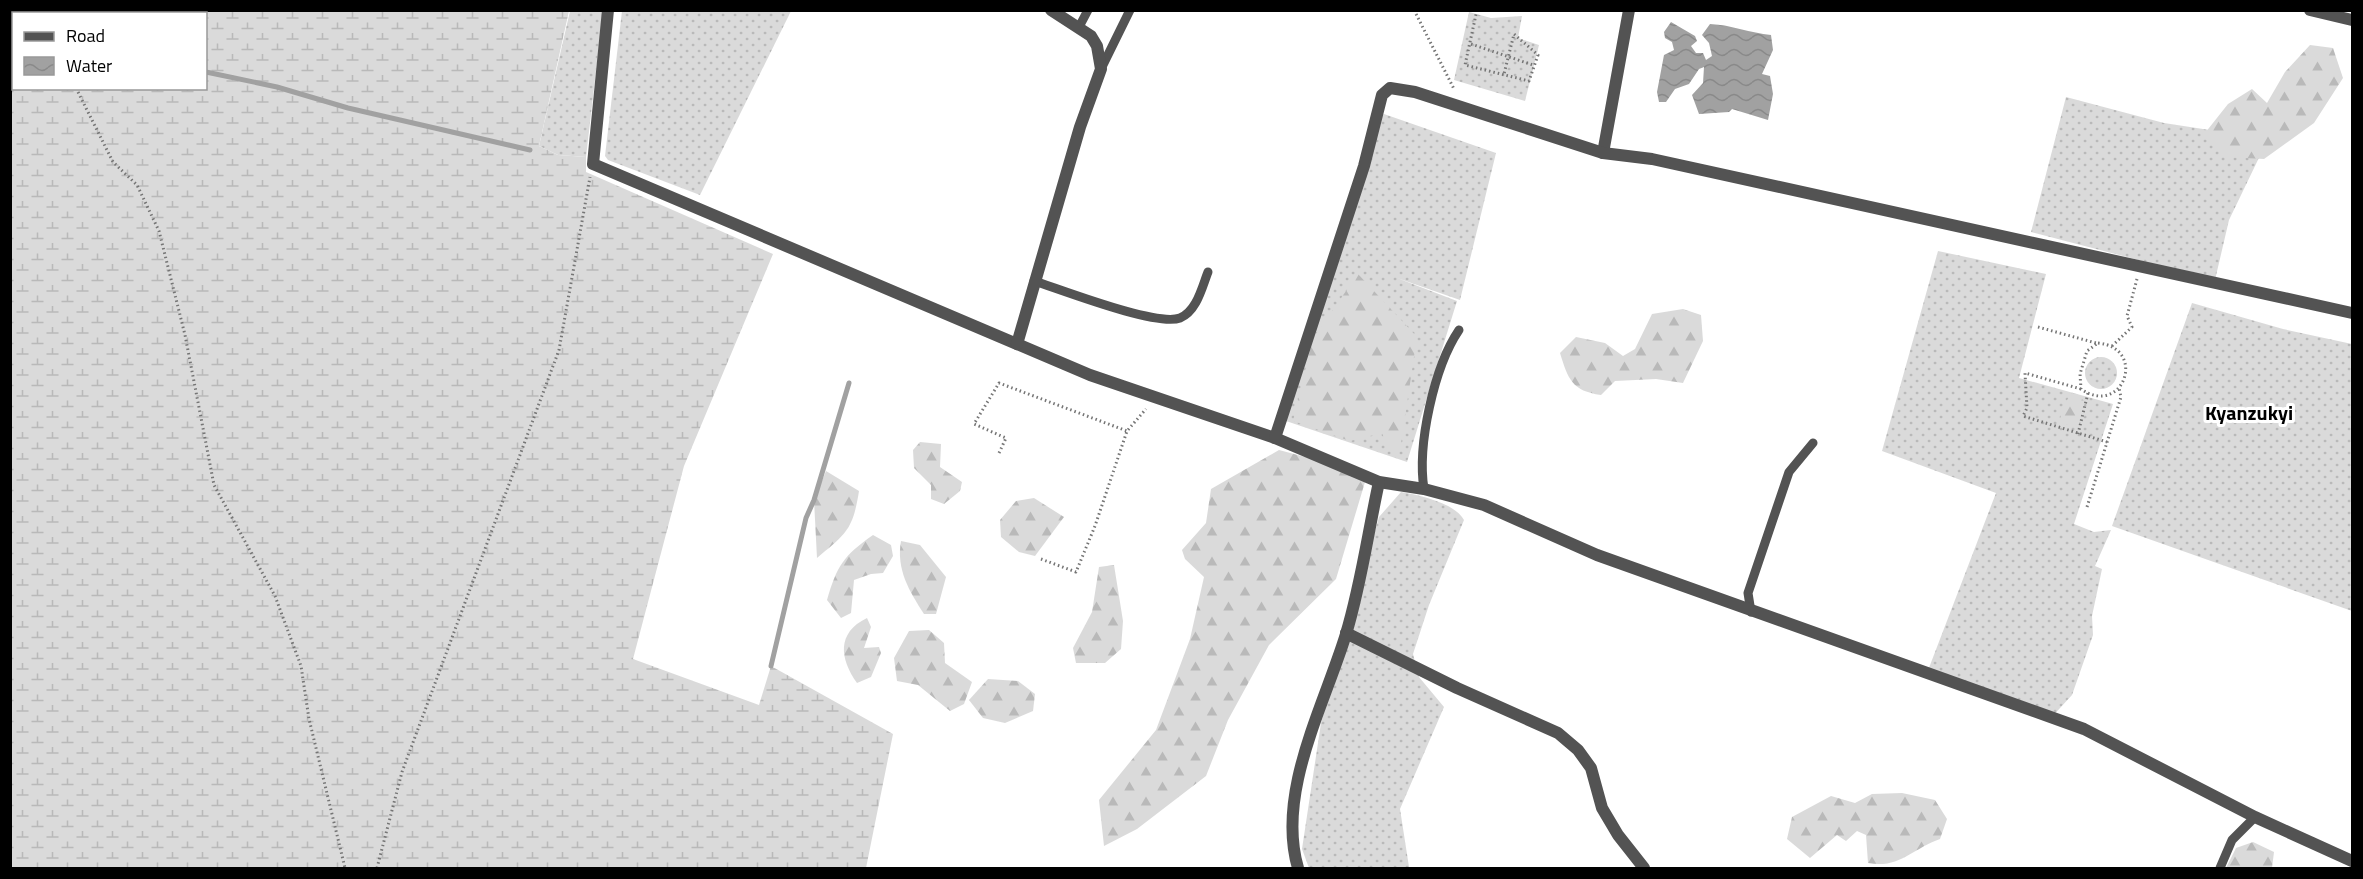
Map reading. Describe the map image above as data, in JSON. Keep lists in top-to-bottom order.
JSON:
{
  "districts": ["Kyanzukyi"],
  "legend": ["Road", "Water"]
}
